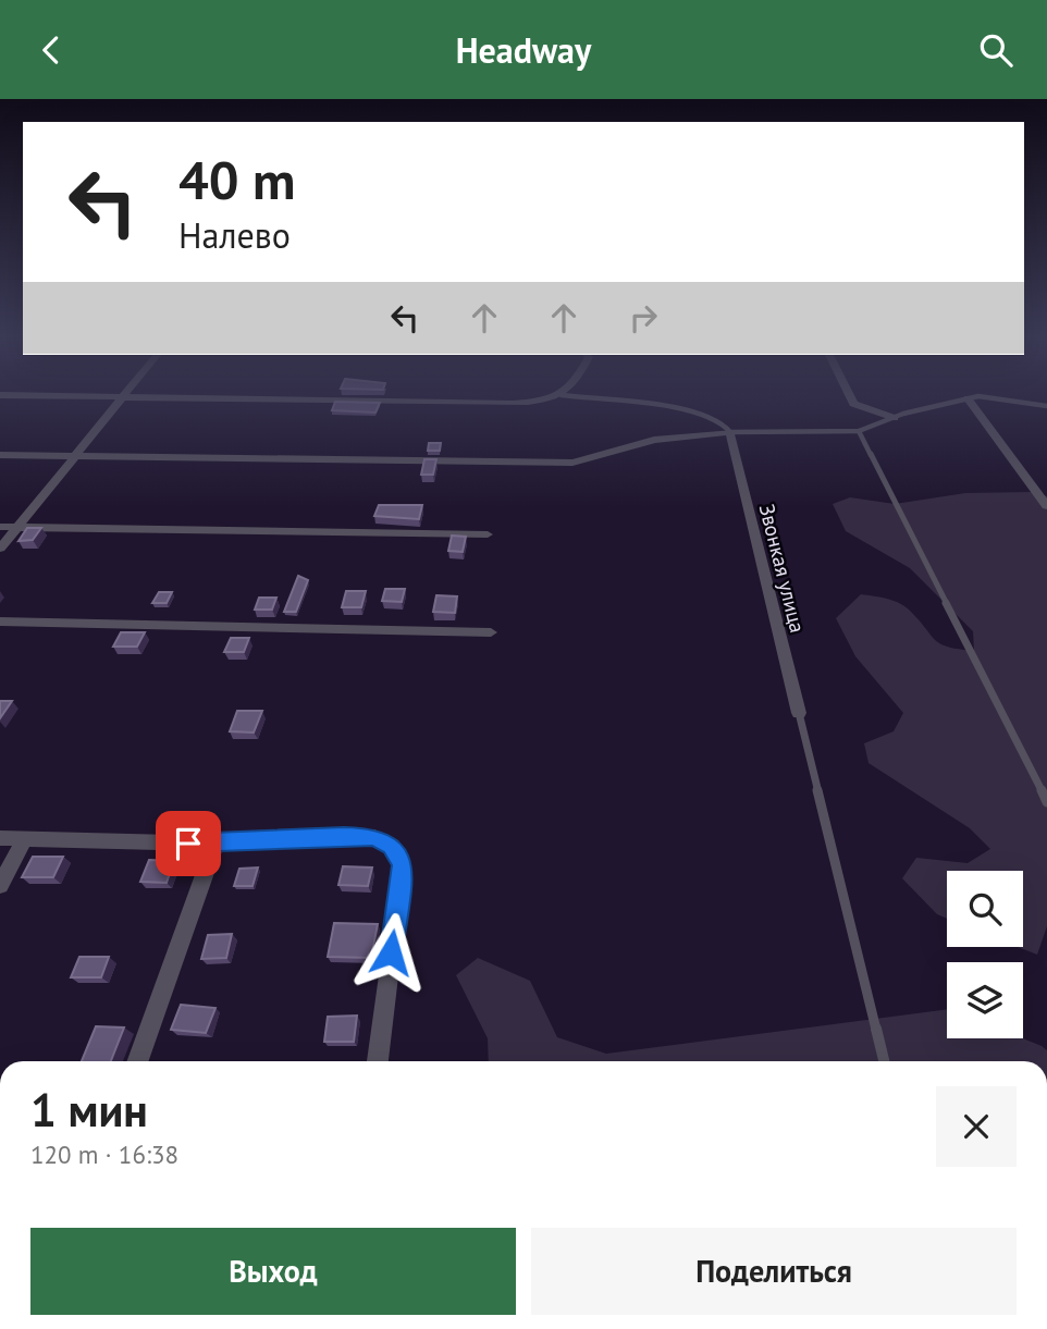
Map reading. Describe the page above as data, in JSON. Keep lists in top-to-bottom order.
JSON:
{
  "streets": {
    "street": ["Звонкая улица"]
  },
  "page": {
    "header": "Headway",
    "turn": ["40 m", "Налево"],
    "heading": ["1 мин", "120 m · 16:38"],
    "buttons": ["Выход", "Поделиться"]
  }
}
